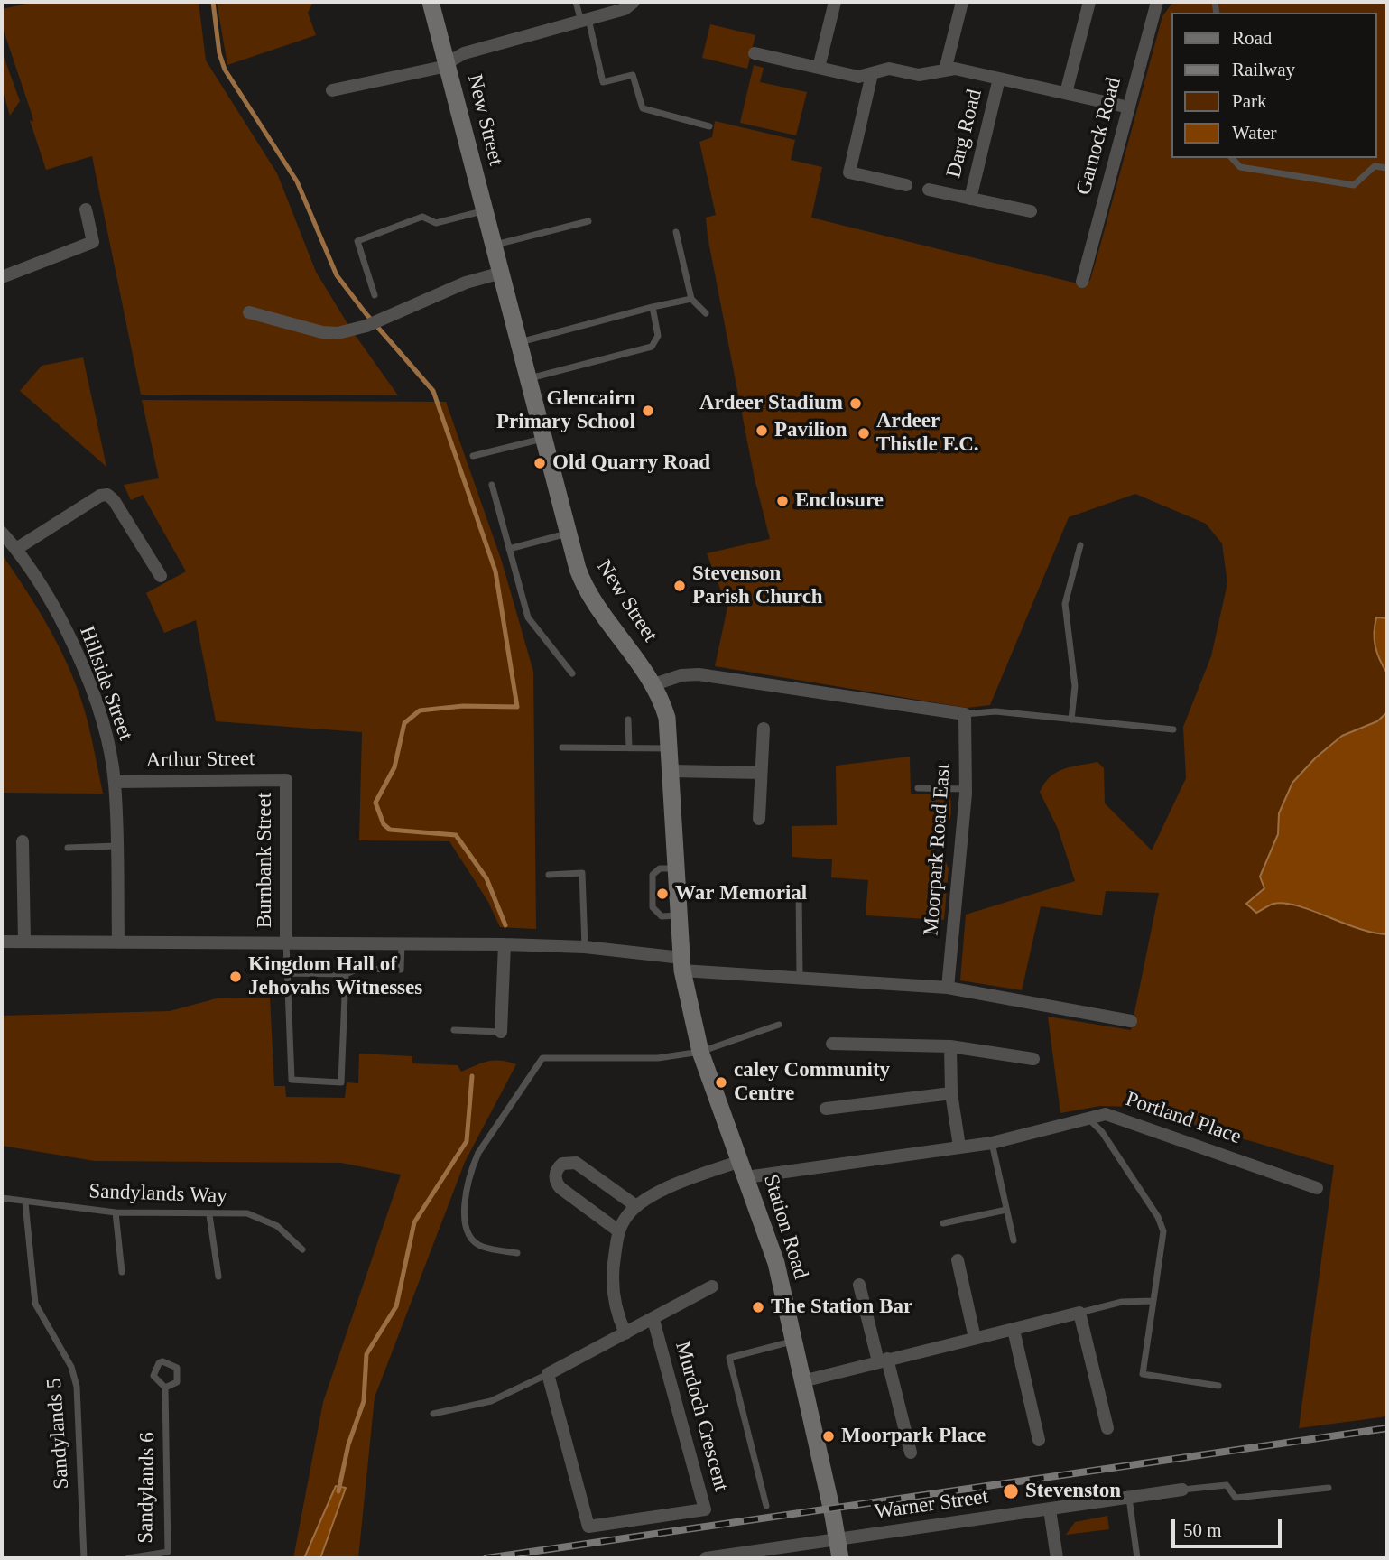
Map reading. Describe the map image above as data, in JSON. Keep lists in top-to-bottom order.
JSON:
{
  "streets": {
    "street": [
      "New Street",
      "Darg Road",
      "Garnock Road",
      "Hillside Street",
      "Arthur Street",
      "Moorpark Road East",
      "Burnbank Street",
      "Portland Place",
      "Station Road",
      "Murdoch Crescent",
      "Warner Street"
    ],
    "lane": ["Sandylands Way", "Sandylands 5", "Sandylands 6"]
  },
  "crossings": [
    ["New Street", "Station Road"],
    ["Darg Road", "Garnock Road"],
    ["Hillside Street", "Arthur Street"],
    ["Arthur Street", "Burnbank Street"],
    ["Portland Place", "Station Road"],
    ["Sandylands Way", "Sandylands 5"],
    ["Station Road", "Warner Street"]
  ],
  "places": [
    "Ardeer Stadium",
    "Glencairn Primary School",
    "Pavilion",
    "Ardeer Thistle F.C.",
    "Old Quarry Road",
    "Enclosure",
    "Stevenson Parish Church",
    "War Memorial",
    "Kingdom Hall of Jehovahs Witnesses",
    "caley Community Centre",
    "The Station Bar",
    "Moorpark Place",
    "Stevenston"
  ],
  "legend": [
    "Road",
    "Railway",
    "Park",
    "Water"
  ],
  "scale_bar": "50 m"
}
